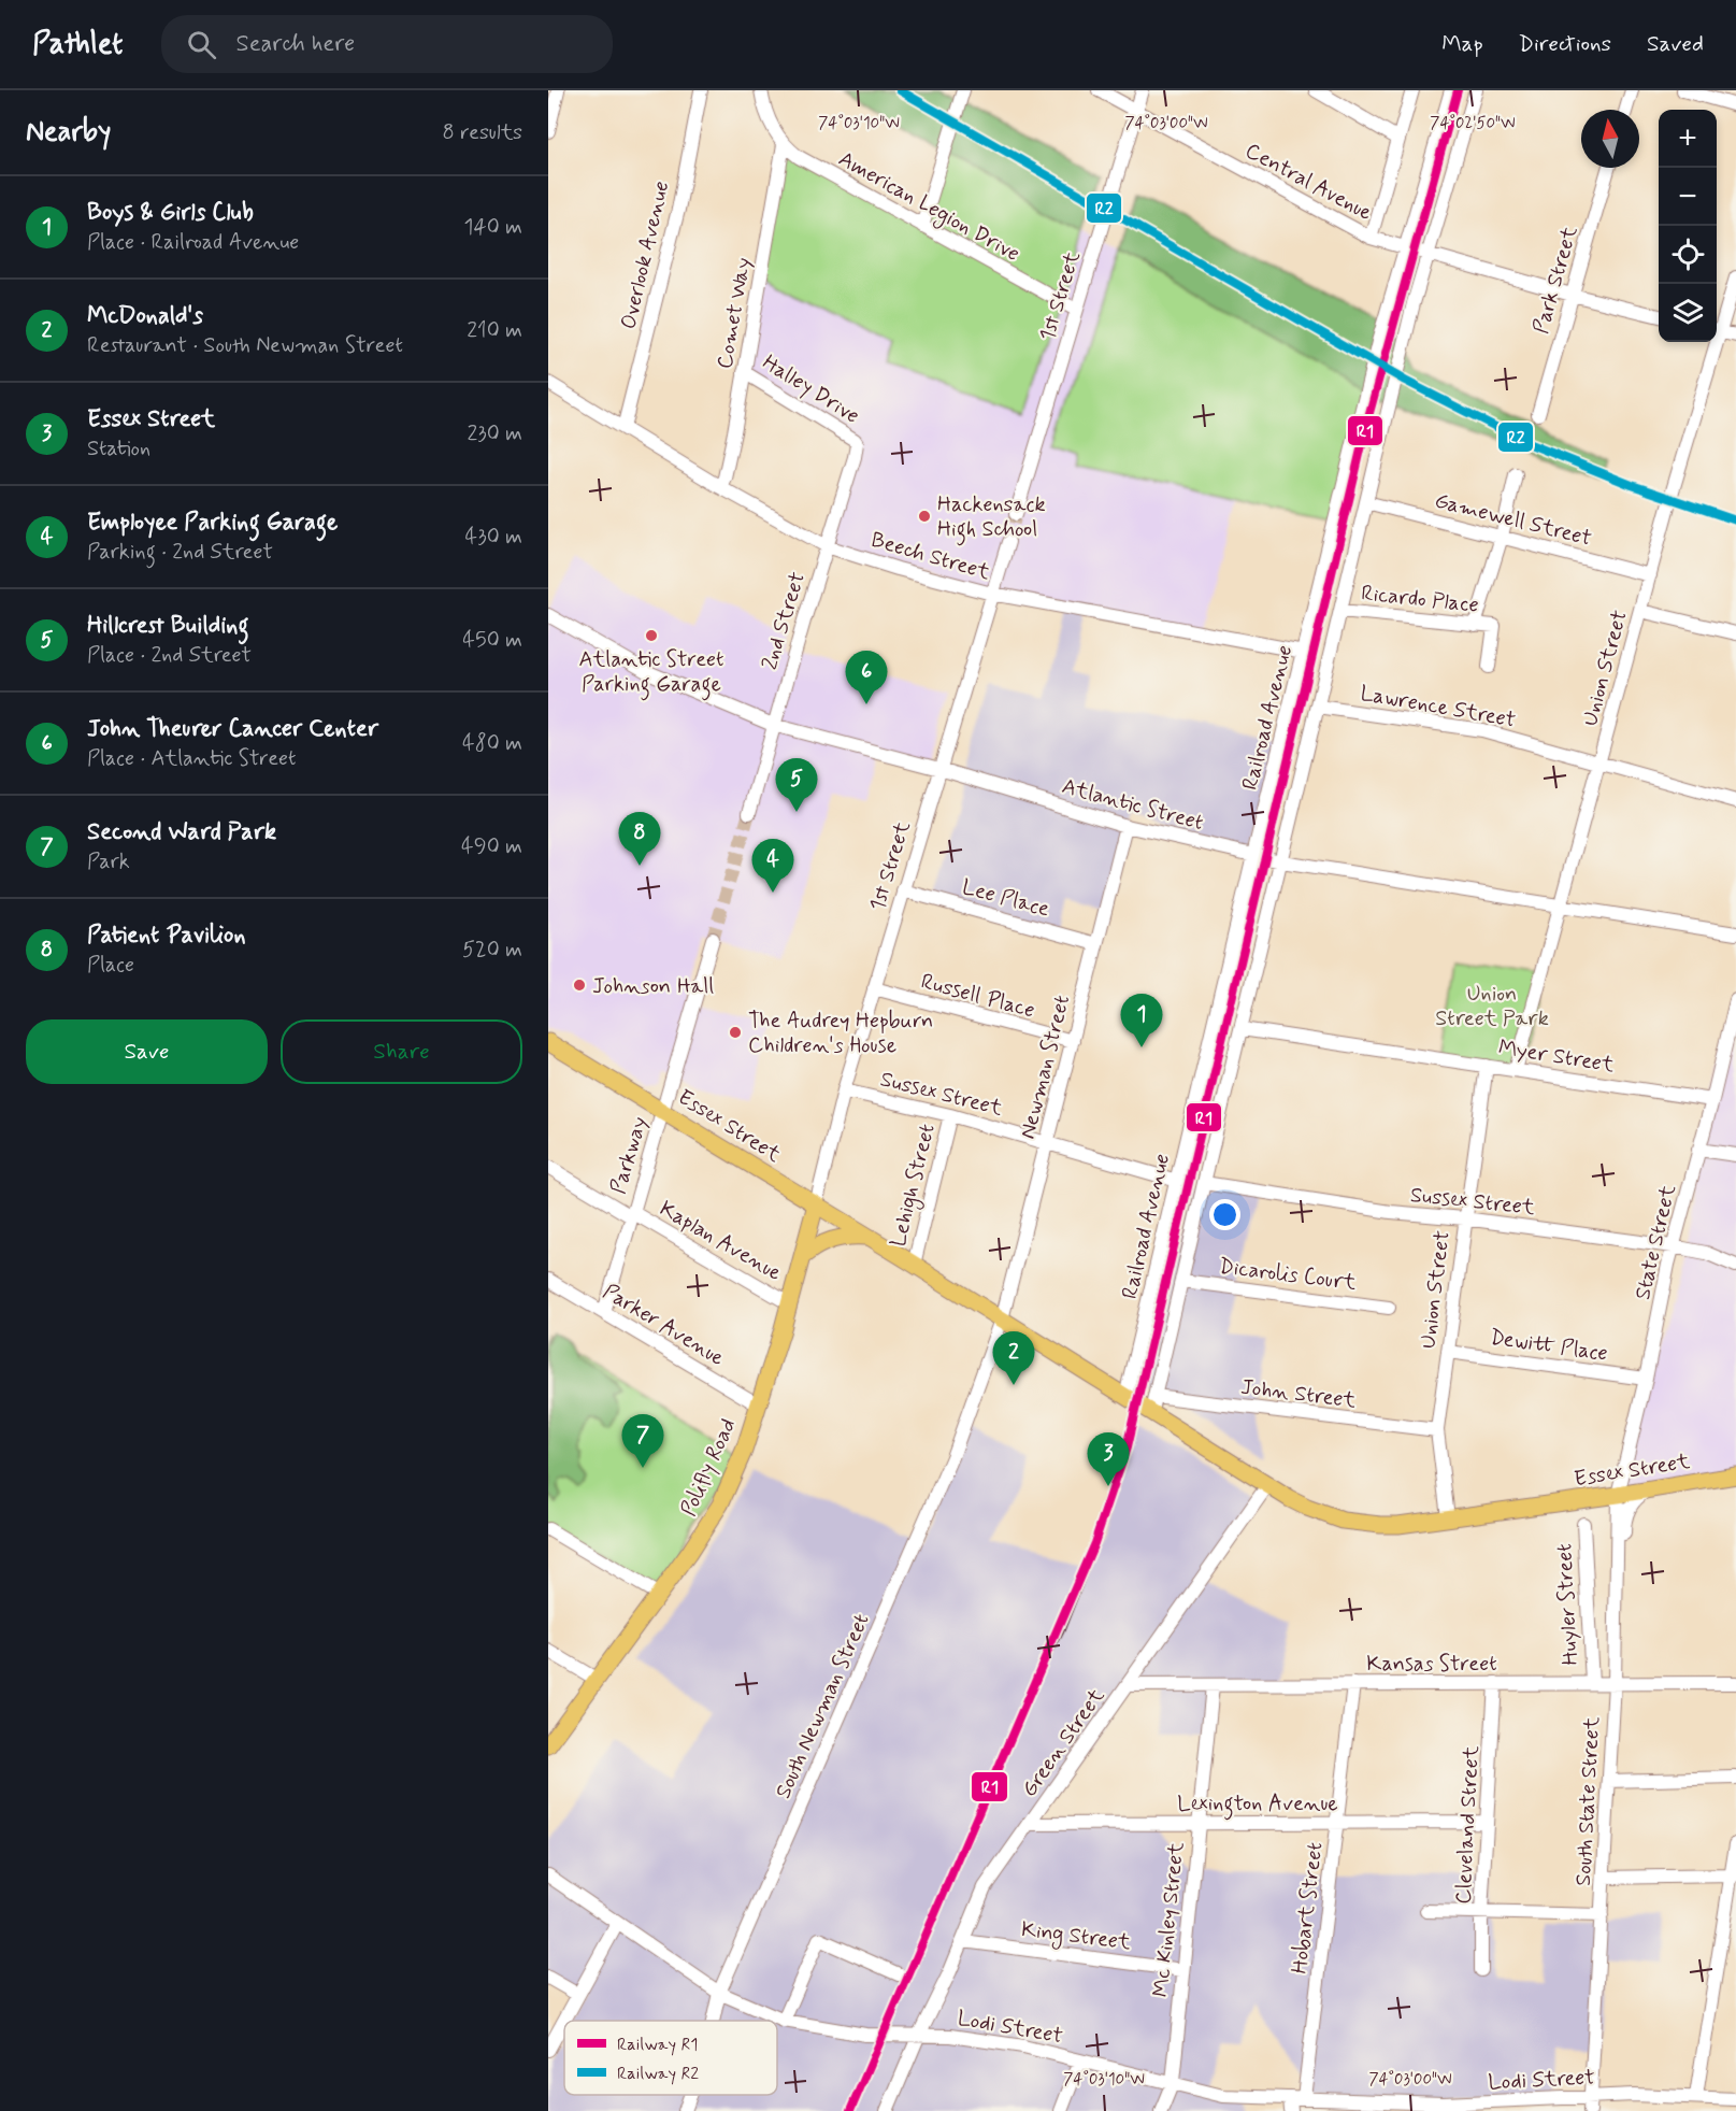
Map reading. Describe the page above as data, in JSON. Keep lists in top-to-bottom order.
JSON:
{
  "streets": {
    "main road": ["Essex Street", "Polifly Road"],
    "street": [
      "Central Avenue",
      "American Legion Drive",
      "Overlook Avenue",
      "Park Street",
      "1st Street",
      "Comet Way",
      "Halley Drive",
      "Gamewell Street",
      "Beech Street",
      "Ricardo Place",
      "2nd Street",
      "Union Street",
      "Lawrence Street",
      "Railroad Avenue",
      "Atlantic Street",
      "Lee Place",
      "Russell Place",
      "Myer Street",
      "Newman Street",
      "Sussex Street",
      "Parkway",
      "Lehigh Street",
      "Kaplan Avenue",
      "State Street",
      "Dicarolis Court",
      "Parker Avenue",
      "Dewitt Place",
      "John Street",
      "Huyler Street",
      "Kansas Street",
      "South Newman Street",
      "Green Street",
      "South State Street",
      "Lexington Avenue",
      "Cleveland Street",
      "Hobart Street",
      "Mc Kinley Street",
      "King Street",
      "Lodi Street"
    ]
  },
  "crossings": [
    ["Central Avenue", "Park Street"],
    ["Central Avenue", "1st Street"],
    ["Central Avenue", "Railroad Avenue"],
    ["American Legion Drive", "1st Street"],
    ["American Legion Drive", "Comet Way"],
    ["Overlook Avenue", "Beech Street"],
    ["1st Street", "Beech Street"],
    ["1st Street", "Atlantic Street"],
    ["1st Street", "Lee Place"],
    ["1st Street", "Russell Place"],
    ["1st Street", "Sussex Street"],
    ["1st Street", "Essex Street"],
    ["1st Street", "Polifly Road"],
    ["Comet Way", "Halley Drive"],
    ["Comet Way", "Beech Street"],
    ["Halley Drive", "2nd Street"],
    ["Gamewell Street", "Union Street"],
    ["Beech Street", "2nd Street"],
    ["Beech Street", "Railroad Avenue"],
    ["2nd Street", "Atlantic Street"],
    ["Union Street", "Lawrence Street"],
    ["Union Street", "Atlantic Street"],
    ["Union Street", "Myer Street"],
    ["Union Street", "Sussex Street"],
    ["Union Street", "Essex Street"],
    ["Union Street", "Dewitt Place"],
    ["Union Street", "John Street"],
    ["Railroad Avenue", "Atlantic Street"],
    ["Railroad Avenue", "Sussex Street"],
    ["Railroad Avenue", "Essex Street"],
    ["Atlantic Street", "Newman Street"],
    ["Lee Place", "Newman Street"],
    ["Russell Place", "Newman Street"],
    ["Myer Street", "State Street"],
    ["Newman Street", "Sussex Street"],
    ["Newman Street", "Essex Street"],
    ["Newman Street", "South Newman Street"],
    ["Sussex Street", "Lehigh Street"],
    ["Sussex Street", "State Street"],
    ["Essex Street", "Parkway"],
    ["Essex Street", "Lehigh Street"],
    ["Essex Street", "State Street"],
    ["Essex Street", "John Street"],
    ["Essex Street", "Polifly Road"],
    ["Essex Street", "South Newman Street"],
    ["Essex Street", "Green Street"],
    ["Essex Street", "South State Street"],
    ["Parkway", "Kaplan Avenue"],
    ["Parkway", "Parker Avenue"],
    ["Kaplan Avenue", "Polifly Road"],
    ["State Street", "Dewitt Place"],
    ["State Street", "South State Street"],
    ["Parker Avenue", "Polifly Road"],
    ["Huyler Street", "Kansas Street"],
    ["Kansas Street", "Green Street"],
    ["Kansas Street", "South State Street"],
    ["Kansas Street", "Cleveland Street"],
    ["Kansas Street", "Hobart Street"],
    ["Kansas Street", "Mc Kinley Street"],
    ["South Newman Street", "Lodi Street"],
    ["Green Street", "Lexington Avenue"],
    ["Green Street", "King Street"],
    ["Green Street", "Lodi Street"],
    ["South State Street", "Lodi Street"],
    ["Lexington Avenue", "Cleveland Street"],
    ["Lexington Avenue", "Hobart Street"],
    ["Lexington Avenue", "Mc Kinley Street"],
    ["Hobart Street", "Lodi Street"],
    ["Mc Kinley Street", "King Street"],
    ["Mc Kinley Street", "Lodi Street"]
  ],
  "parks": ["Union Street Park"],
  "places": [
    "Hackensack High School",
    "Atlantic Street Parking Garage",
    "Johnson Hall",
    "The Audrey Hepburn Children's House"
  ],
  "lines": ["rail line R1", "rail line R2"],
  "legend": ["Railway R1", "Railway R2"],
  "north": "top",
  "page": {
    "header": "Pathlet",
    "search": "Search here",
    "nav": ["Map", "Directions", "Saved"],
    "heading": ["Nearby", "8 results"],
    "map_buttons": ["+", "−"],
    "list": [
      {
        "mark": "1",
        "name": "Boys & Girls Club",
        "note": "Place · Railroad Avenue",
        "value": "140 m"
      },
      {
        "mark": "2",
        "name": "McDonald's",
        "note": "Restaurant · South Newman Street",
        "value": "210 m"
      },
      {
        "mark": "3",
        "name": "Essex Street",
        "note": "Station",
        "value": "230 m"
      },
      {
        "mark": "4",
        "name": "Employee Parking Garage",
        "note": "Parking · 2nd Street",
        "value": "430 m"
      },
      {
        "mark": "5",
        "name": "Hillcrest Building",
        "note": "Place · 2nd Street",
        "value": "450 m"
      },
      {
        "mark": "6",
        "name": "John Theurer Cancer Center",
        "note": "Place · Atlantic Street",
        "value": "480 m"
      },
      {
        "mark": "7",
        "name": "Second Ward Park",
        "note": "Park",
        "value": "490 m"
      },
      {
        "mark": "8",
        "name": "Patient Pavilion",
        "note": "Place",
        "value": "520 m"
      }
    ],
    "pins": [
      "6",
      "5",
      "8",
      "4",
      "1",
      "2",
      "7",
      "3"
    ],
    "buttons": ["Save", "Share"]
  },
  "coordinates": ["74°03'10\"W", "74°03'00\"W", "74°02'50\"W"]
}
